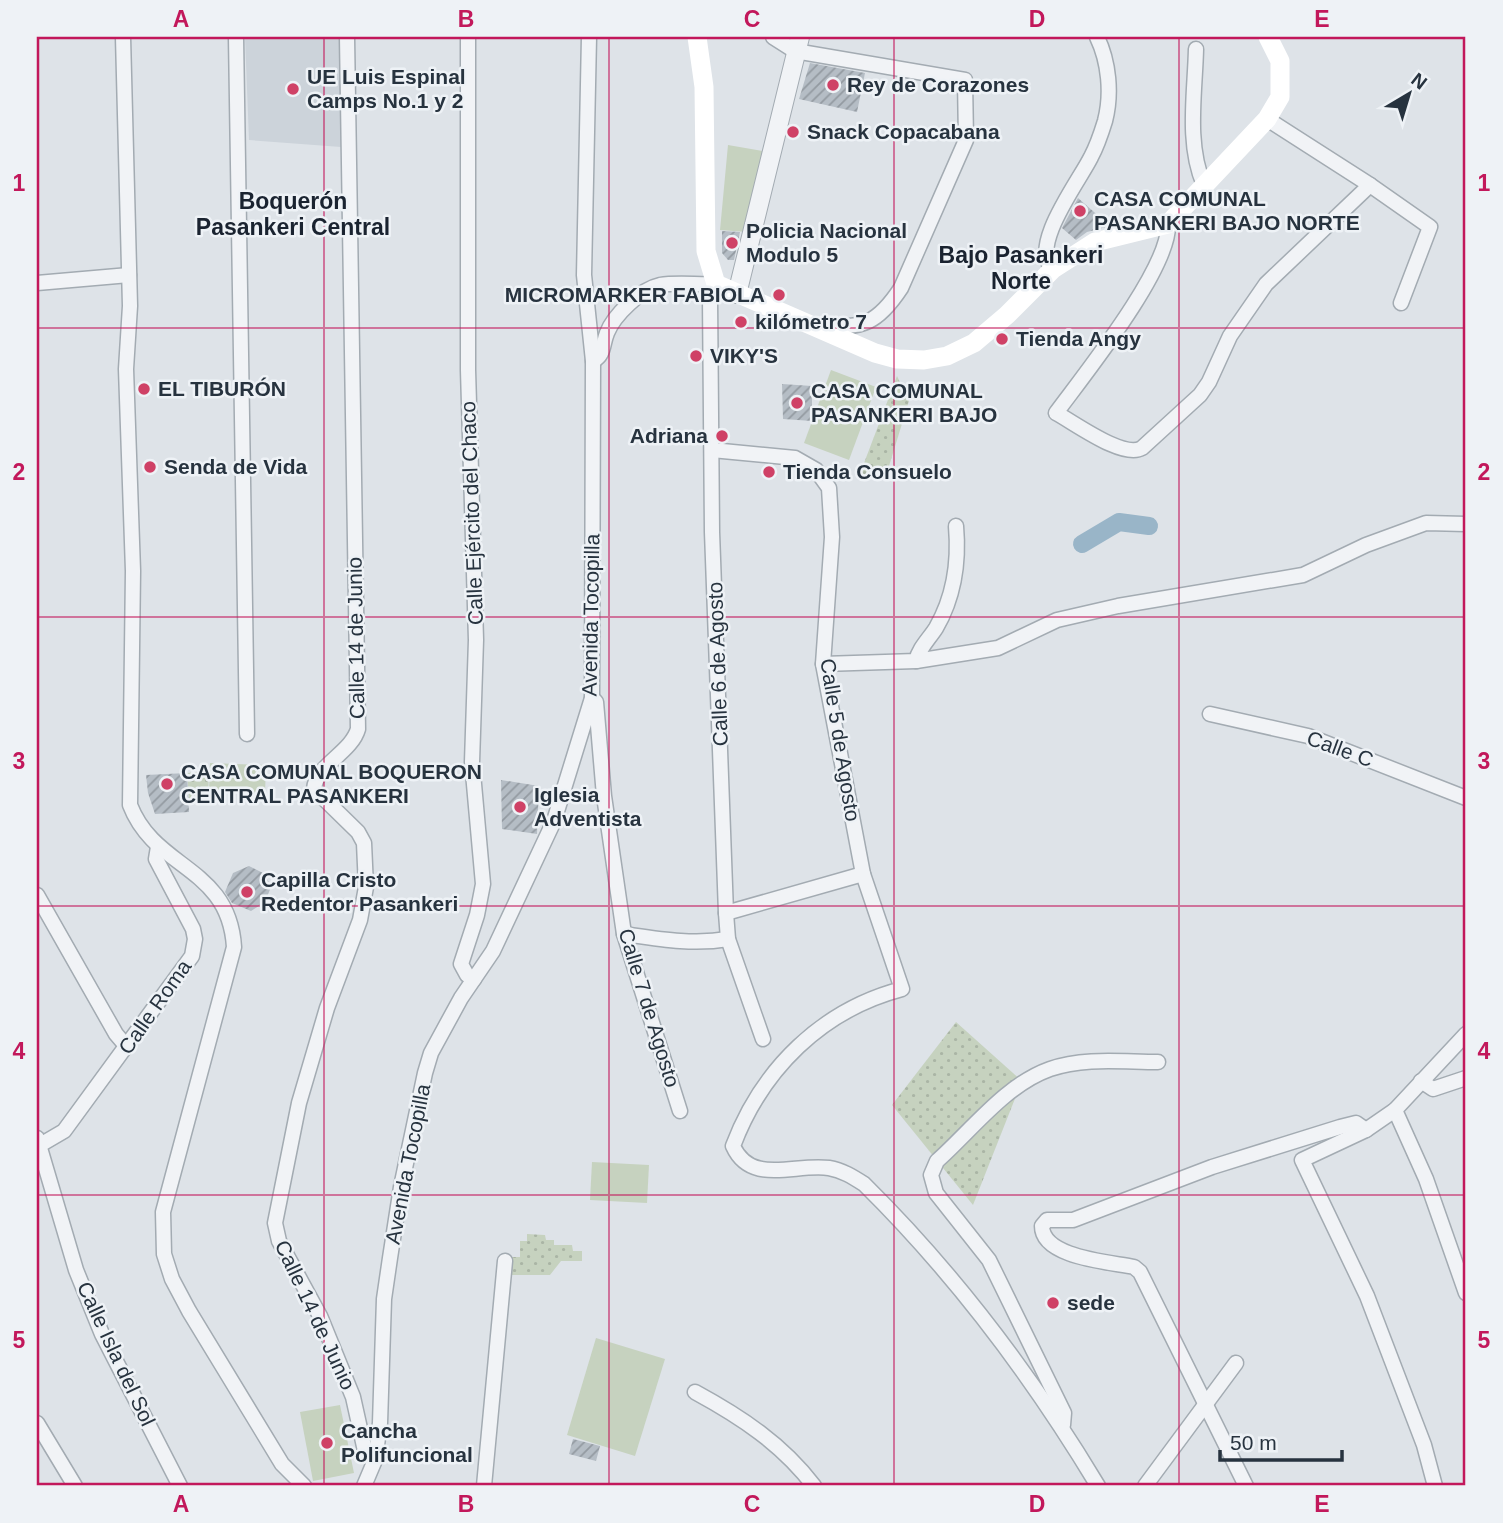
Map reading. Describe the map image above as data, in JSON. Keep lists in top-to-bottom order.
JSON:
{
  "streets": {
    "street": [
      "Calle Ejército del Chaco",
      "Avenida Tocopilla",
      "Calle 14 de Junio",
      "Calle 6 de Agosto",
      "Calle 5 de Agosto",
      "Calle C",
      "Calle Roma",
      "Calle 7 de Agosto",
      "Calle Isla del Sol"
    ]
  },
  "crossings": [
    ["Calle Ejército del Chaco", "Avenida Tocopilla"],
    ["Avenida Tocopilla", "Calle 14 de Junio"],
    ["Avenida Tocopilla", "Calle 7 de Agosto"],
    ["Calle 6 de Agosto", "Calle 5 de Agosto"],
    ["Calle Roma", "Calle Isla del Sol"]
  ],
  "districts": ["Boquerón Pasankeri Central", "Bajo Pasankeri Norte"],
  "places": [
    "Rey de Corazones",
    "UE Luis Espinal Camps No.1 y 2",
    "Snack Copacabana",
    "CASA COMUNAL PASANKERI BAJO NORTE",
    "Policia Nacional Modulo 5",
    "MICROMARKER FABIOLA",
    "kilómetro 7",
    "Tienda Angy",
    "VIKY'S",
    "EL TIBURÓN",
    "CASA COMUNAL PASANKERI BAJO",
    "Adriana",
    "Senda de Vida",
    "Tienda Consuelo",
    "CASA COMUNAL BOQUERON CENTRAL PASANKERI",
    "Iglesia Adventista",
    "Capilla Cristo Redentor Pasankeri",
    "sede",
    "Cancha Polifuncional"
  ],
  "scale_bar": "50 m",
  "north": "top right",
  "grid": {
    "columns": [
      "A",
      "B",
      "C",
      "D",
      "E"
    ],
    "rows": [
      "1",
      "2",
      "3",
      "4",
      "5"
    ]
  }
}
